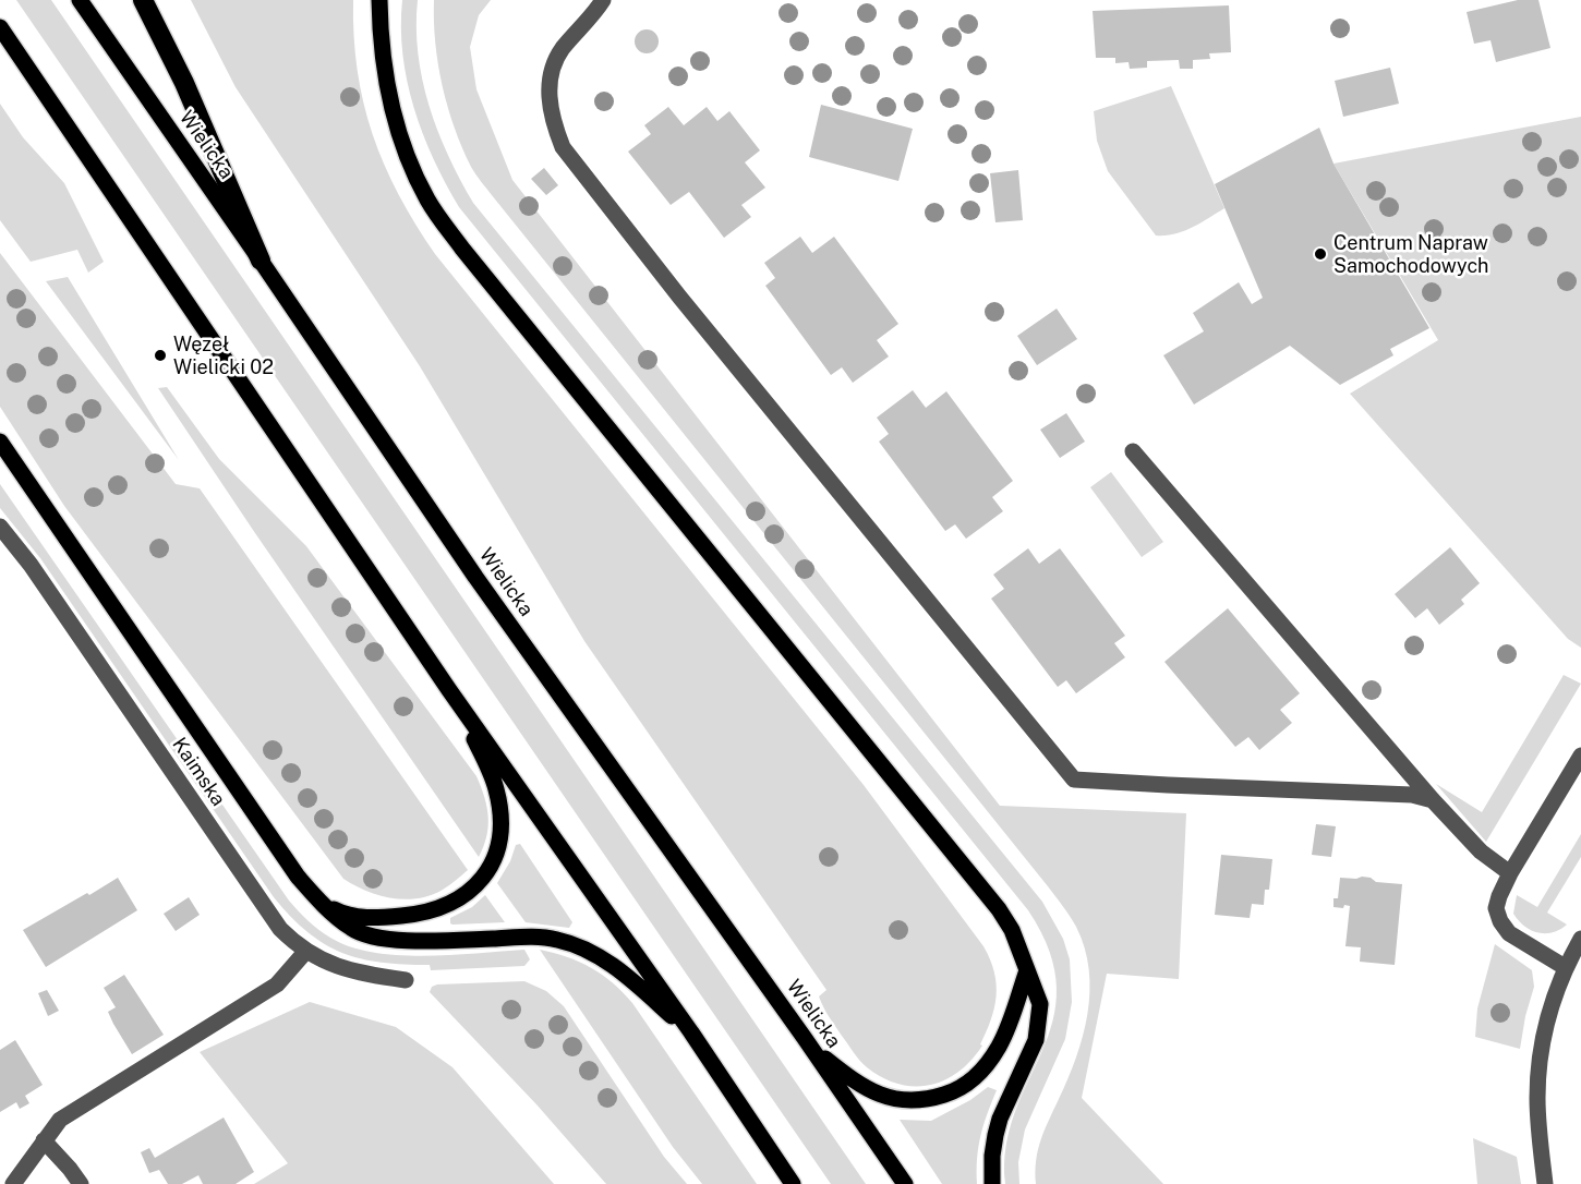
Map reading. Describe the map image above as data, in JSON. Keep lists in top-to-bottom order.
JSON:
{
  "streets": {
    "main road": ["Wielicka"],
    "street": ["Kaimska"]
  },
  "places": ["Centrum Napraw Samochodowych", "Węzeł Wielicki 02"]
}
